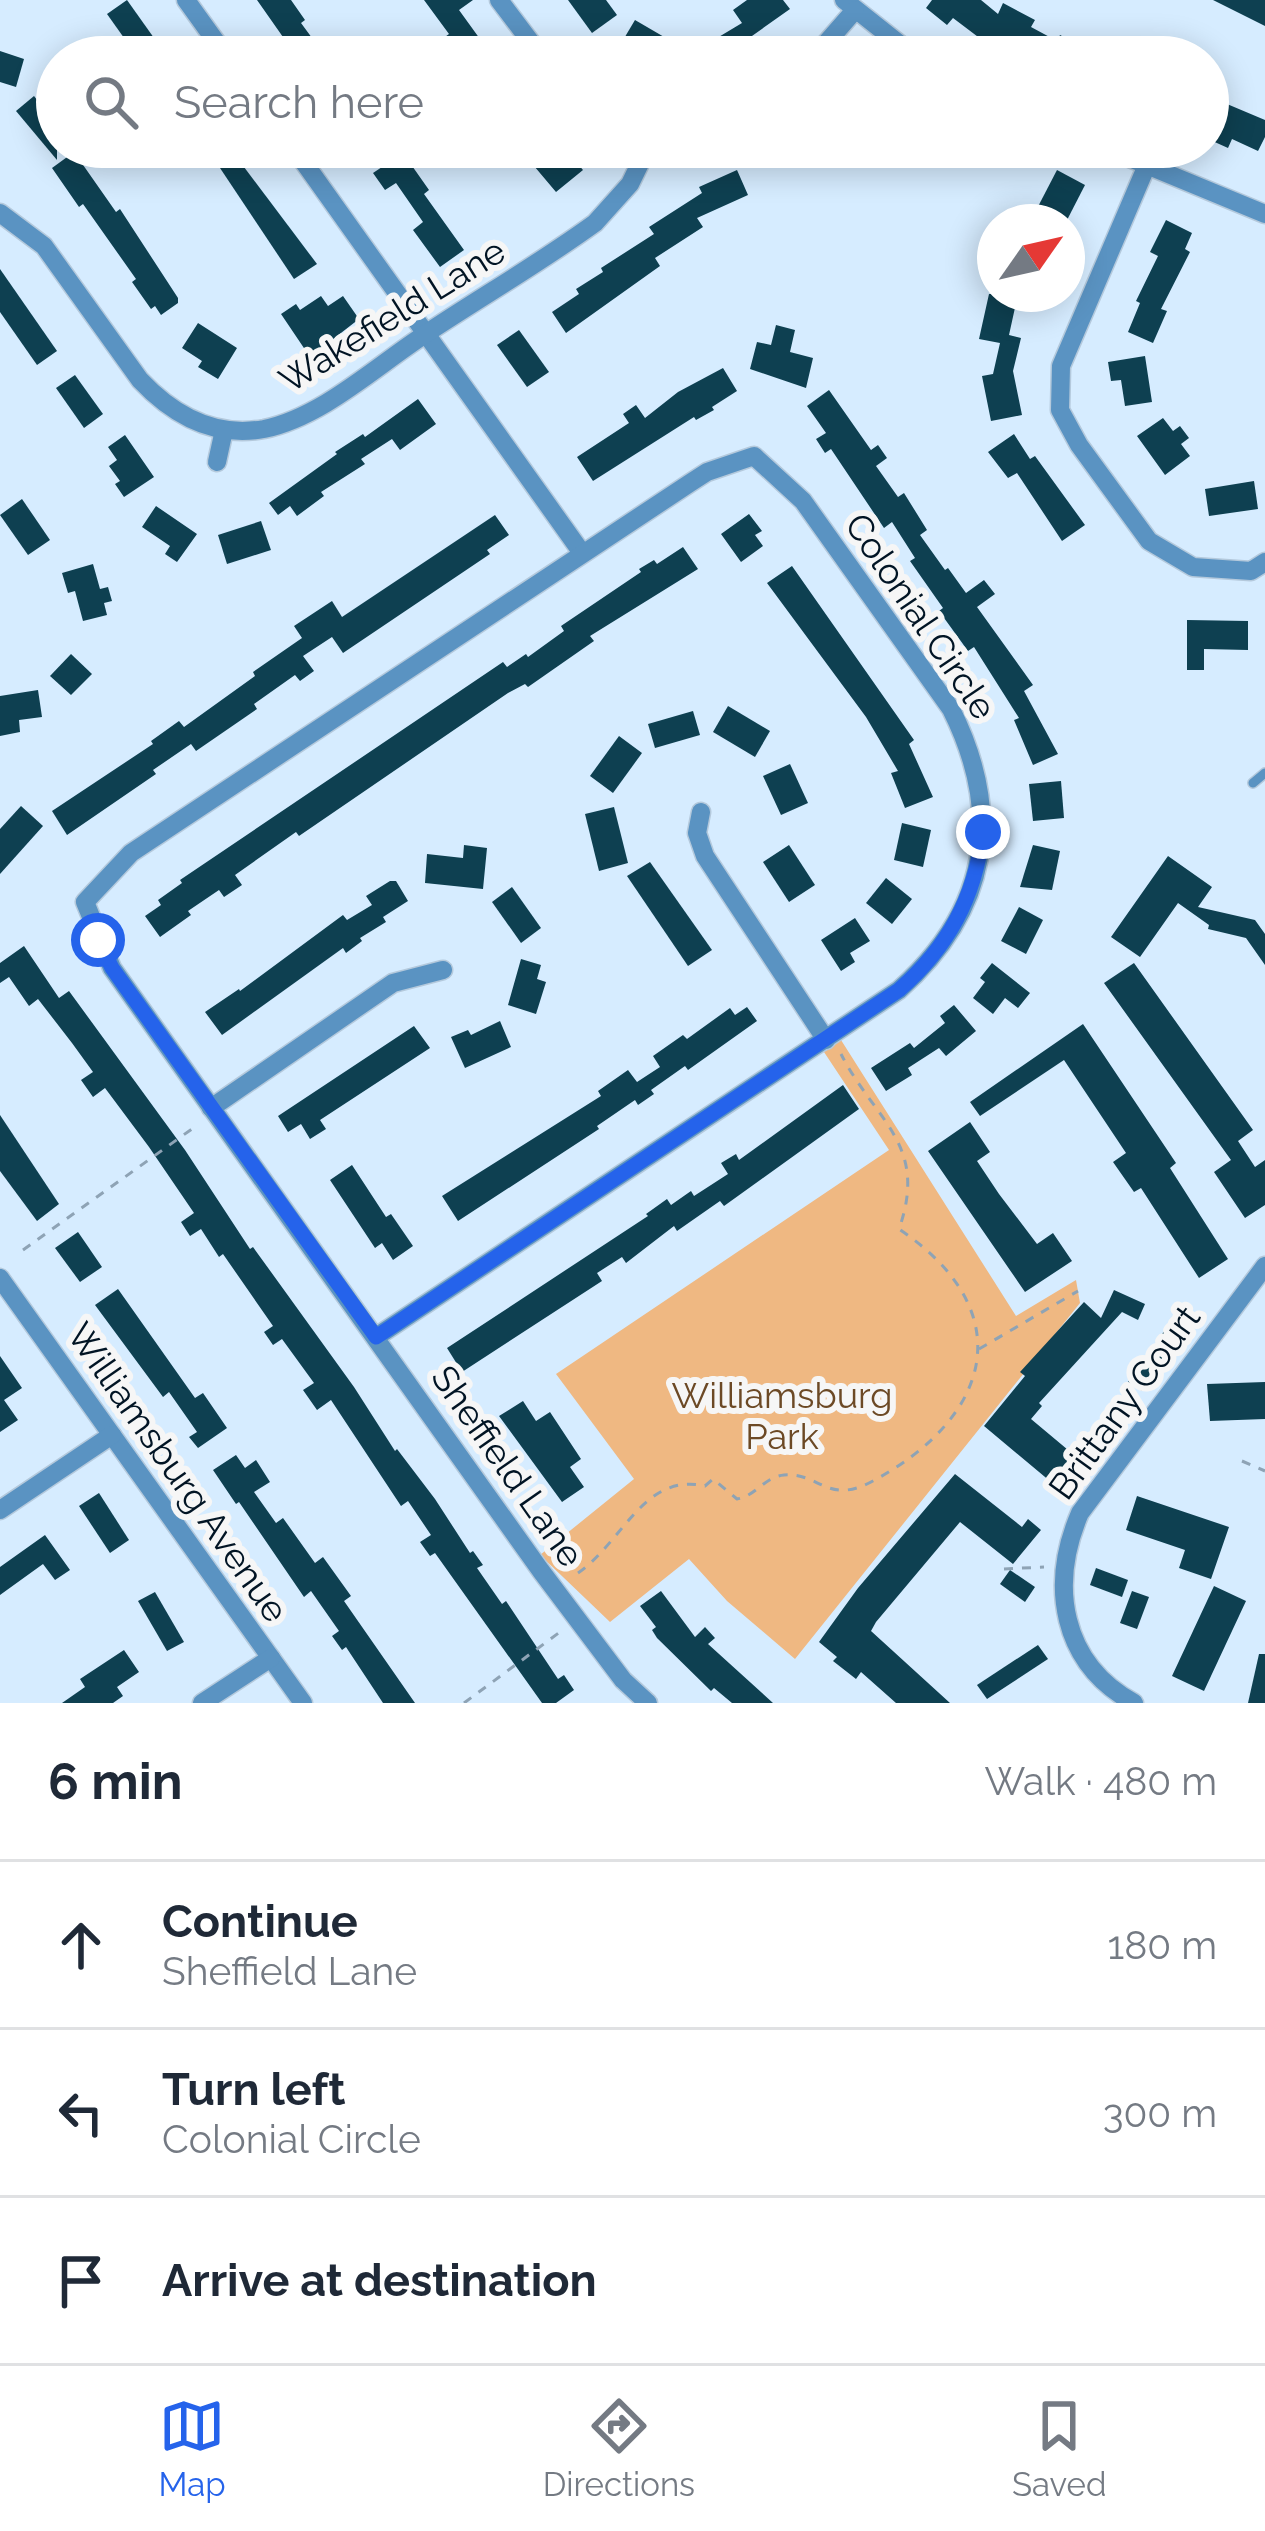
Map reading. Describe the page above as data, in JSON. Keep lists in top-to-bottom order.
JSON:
{
  "streets": {
    "street": [
      "Wakefield Lane",
      "Colonial Circle",
      "Brittany Court",
      "Sheffield Lane",
      "Williamsburg Avenue"
    ]
  },
  "crossings": [
    ["Colonial Circle", "Sheffield Lane"]
  ],
  "parks": ["Williamsburg Park"],
  "north": "top right",
  "page": {
    "search": "Search here",
    "heading": ["6 min", "Walk · 480 m"],
    "list": [
      ["Continue", "Sheffield Lane", "180 m"],
      ["Turn left", "Colonial Circle", "300 m"],
      "Arrive at destination"
    ],
    "nav": ["Map", "Directions", "Saved"]
  }
}
